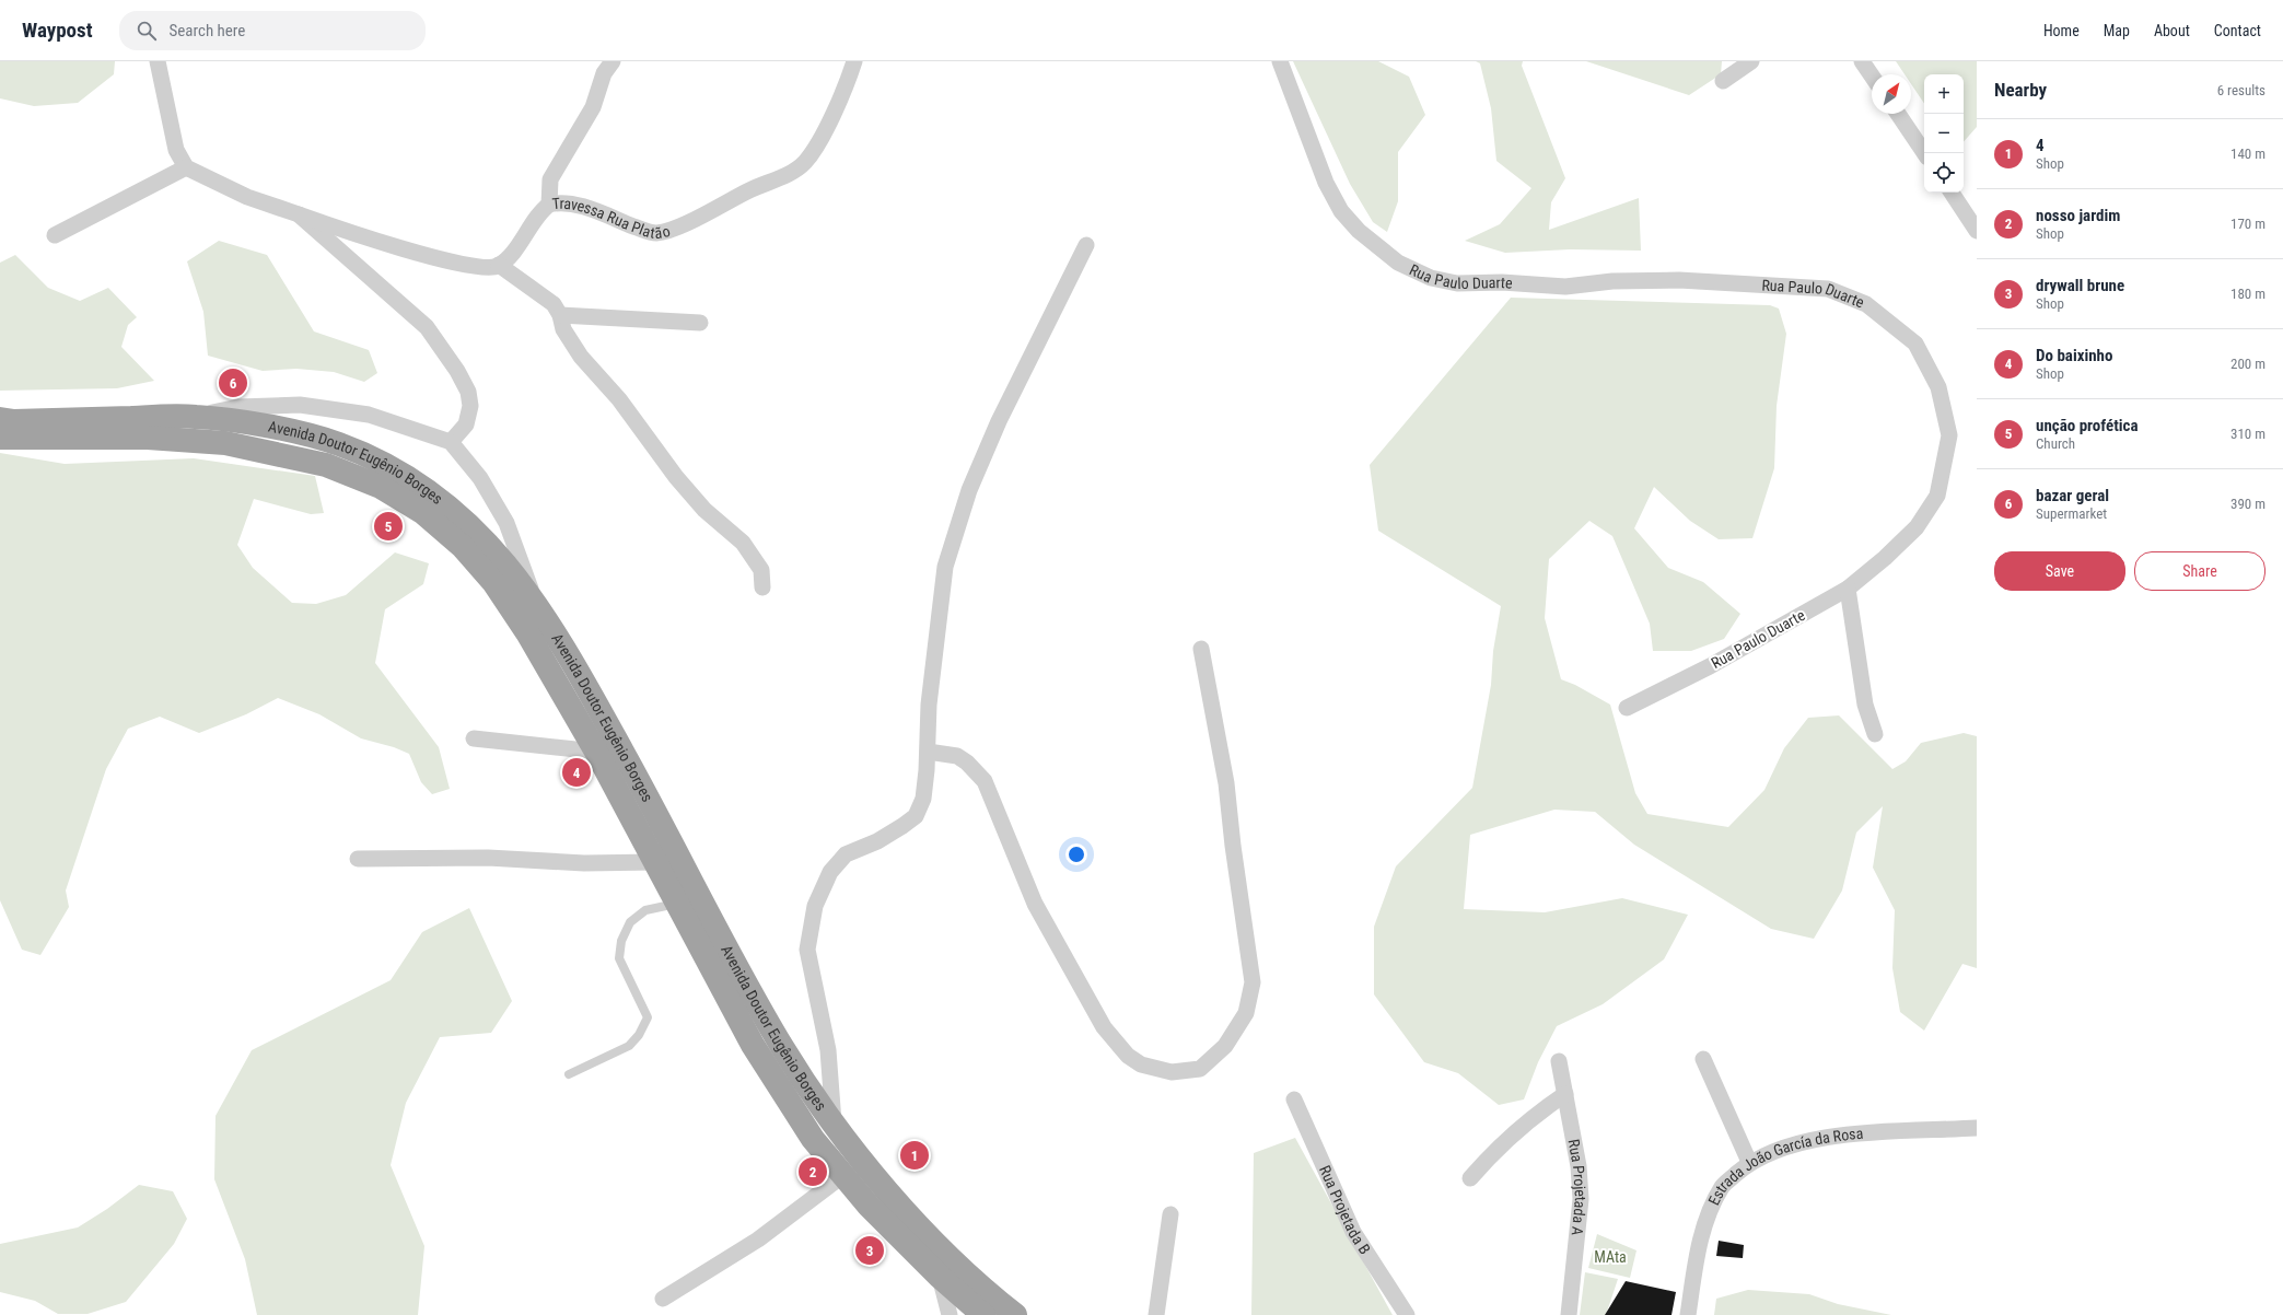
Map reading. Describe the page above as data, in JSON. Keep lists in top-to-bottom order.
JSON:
{
  "streets": {
    "highway": ["Avenida Doutor Eugênio Borges"],
    "street": [
      "Travessa Rua Platão",
      "Rua Paulo Duarte",
      "Estrada João García da Rosa",
      "Rua Projetada A",
      "Rua Projetada B"
    ]
  },
  "parks": ["MAta"],
  "north": "top right",
  "page": {
    "header": "Waypost",
    "search": "Search here",
    "nav": [
      "Home",
      "Map",
      "About",
      "Contact"
    ],
    "heading": ["Nearby", "6 results"],
    "map_buttons": ["+", "−"],
    "list": [
      {
        "mark": "1",
        "name": "4",
        "note": "Shop",
        "value": "140 m"
      },
      {
        "mark": "2",
        "name": "nosso jardim",
        "note": "Shop",
        "value": "170 m"
      },
      {
        "mark": "3",
        "name": "drywall brune",
        "note": "Shop",
        "value": "180 m"
      },
      {
        "mark": "4",
        "name": "Do baixinho",
        "note": "Shop",
        "value": "200 m"
      },
      {
        "mark": "5",
        "name": "unção profética",
        "note": "Church",
        "value": "310 m"
      },
      {
        "mark": "6",
        "name": "bazar geral",
        "note": "Supermarket",
        "value": "390 m"
      }
    ],
    "pins": [
      "6",
      "5",
      "4",
      "1",
      "2",
      "3"
    ],
    "buttons": ["Save", "Share"]
  }
}
